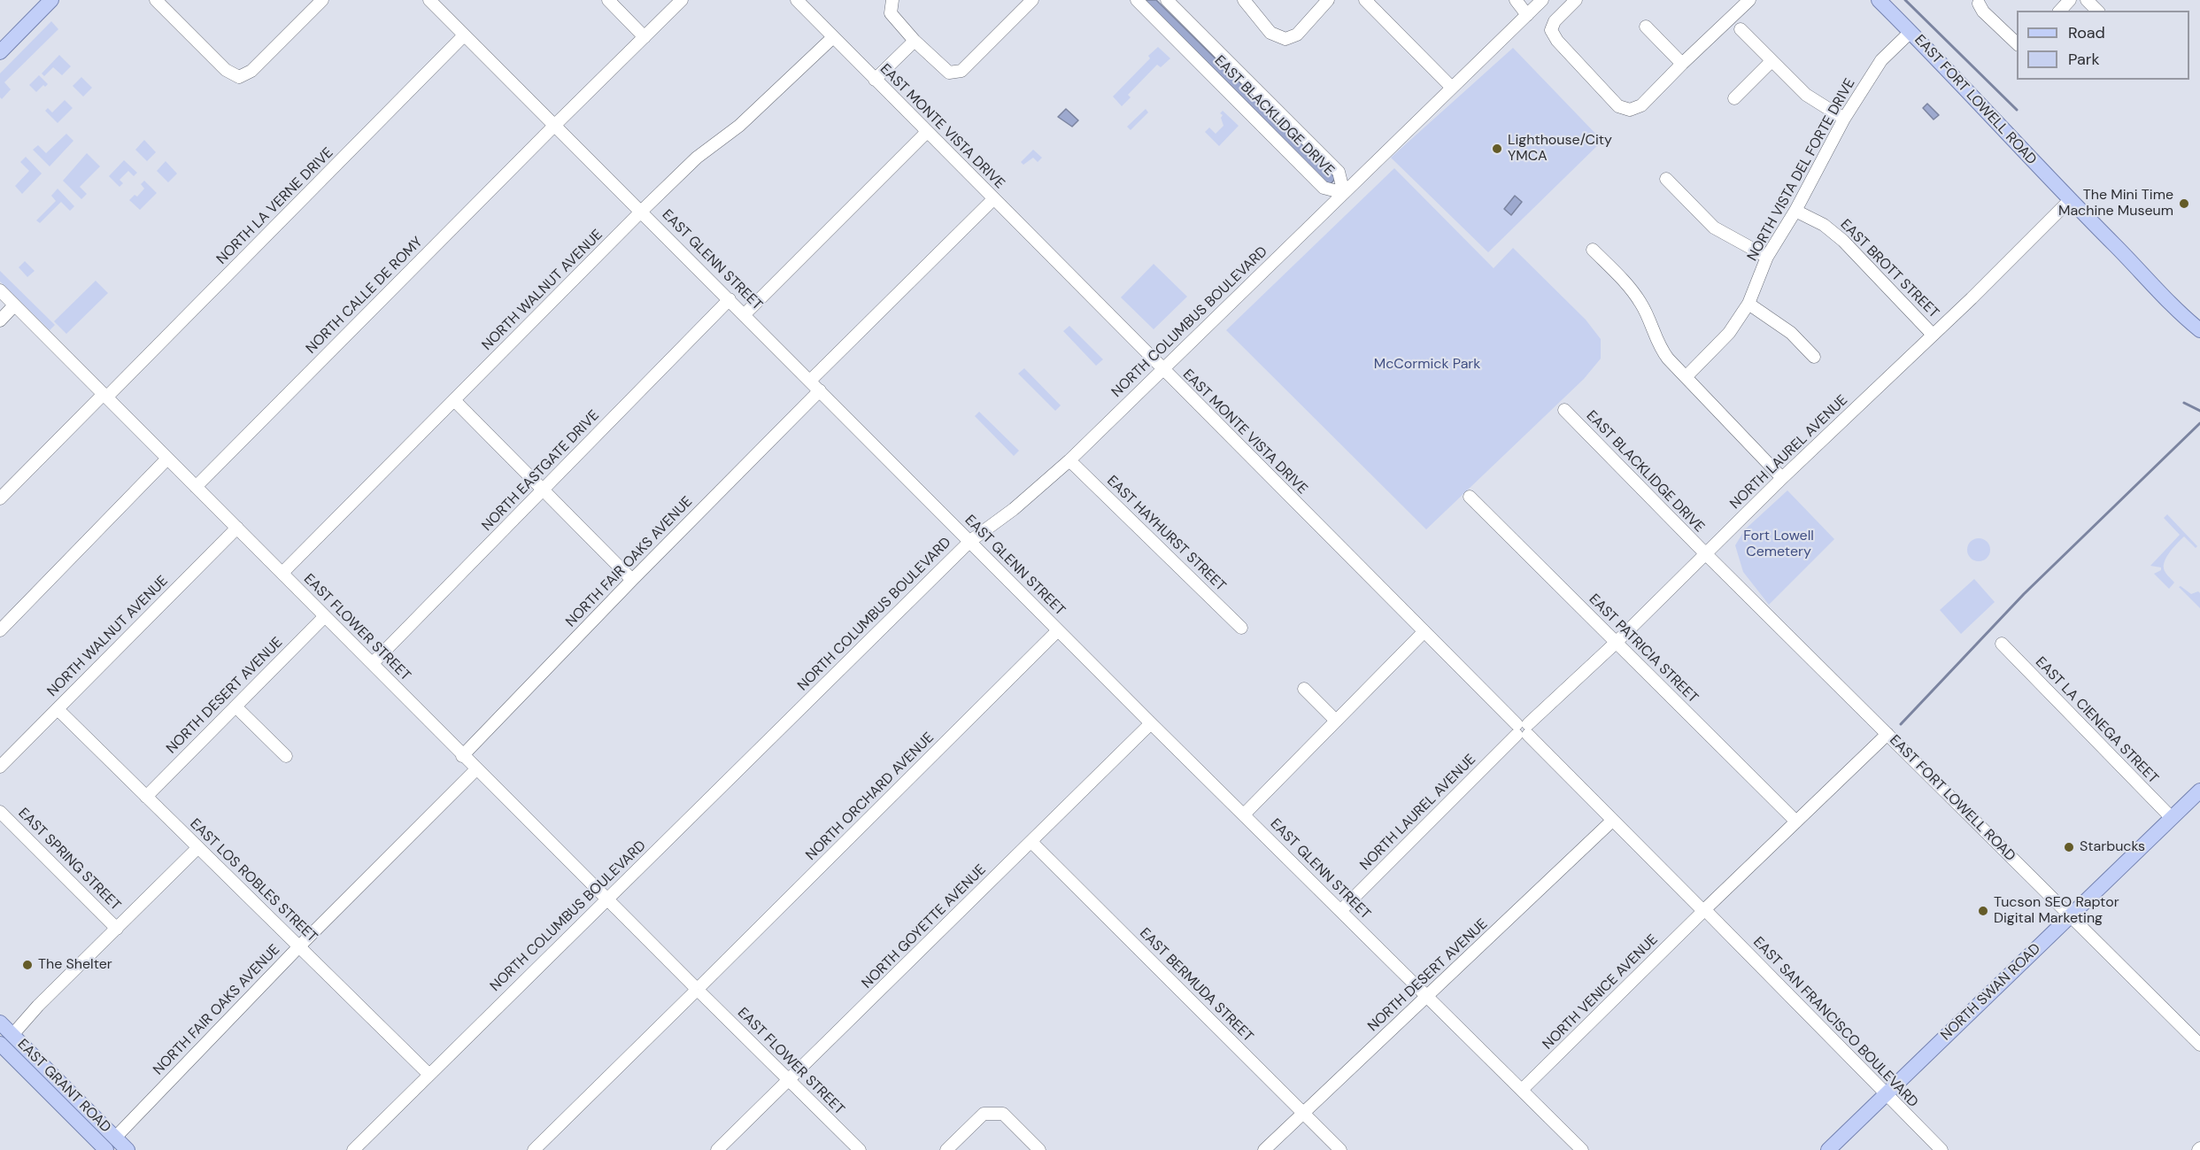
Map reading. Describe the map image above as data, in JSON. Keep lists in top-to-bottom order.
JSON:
{
  "streets": {
    "main road": ["EAST FORT LOWELL ROAD", "NORTH SWAN ROAD", "EAST GRANT ROAD"],
    "street": [
      "EAST BLACKLIDGE DRIVE",
      "EAST MONTE VISTA DRIVE",
      "NORTH VISTA DEL FORTE DRIVE",
      "NORTH LA VERNE DRIVE",
      "EAST GLENN STREET",
      "EAST BROTT STREET",
      "NORTH WALNUT AVENUE",
      "NORTH CALLE DE ROMY",
      "NORTH COLUMBUS BOULEVARD",
      "NORTH LAUREL AVENUE",
      "NORTH EASTGATE DRIVE",
      "EAST HAYHURST STREET",
      "NORTH FAIR OAKS AVENUE",
      "EAST FLOWER STREET",
      "EAST PATRICIA STREET",
      "NORTH DESERT AVENUE",
      "EAST LA CIENEGA STREET",
      "NORTH ORCHARD AVENUE",
      "EAST SPRING STREET",
      "EAST LOS ROBLES STREET",
      "NORTH GOYETTE AVENUE",
      "EAST BERMUDA STREET",
      "NORTH VENICE AVENUE",
      "EAST SAN FRANCISCO BOULEVARD"
    ]
  },
  "crossings": [
    ["EAST FORT LOWELL ROAD", "EAST BLACKLIDGE DRIVE"],
    ["EAST FORT LOWELL ROAD", "NORTH VISTA DEL FORTE DRIVE"],
    ["EAST FORT LOWELL ROAD", "NORTH LAUREL AVENUE"],
    ["EAST FORT LOWELL ROAD", "NORTH VENICE AVENUE"],
    ["EAST FORT LOWELL ROAD", "NORTH SWAN ROAD"],
    ["EAST BLACKLIDGE DRIVE", "NORTH COLUMBUS BOULEVARD"],
    ["EAST BLACKLIDGE DRIVE", "NORTH LAUREL AVENUE"],
    ["EAST MONTE VISTA DRIVE", "NORTH WALNUT AVENUE"],
    ["EAST MONTE VISTA DRIVE", "NORTH COLUMBUS BOULEVARD"],
    ["EAST MONTE VISTA DRIVE", "NORTH LAUREL AVENUE"],
    ["EAST MONTE VISTA DRIVE", "EAST SAN FRANCISCO BOULEVARD"],
    ["NORTH VISTA DEL FORTE DRIVE", "EAST BROTT STREET"],
    ["NORTH LA VERNE DRIVE", "EAST GLENN STREET"],
    ["NORTH LA VERNE DRIVE", "EAST FLOWER STREET"],
    ["EAST GLENN STREET", "NORTH WALNUT AVENUE"],
    ["EAST GLENN STREET", "NORTH CALLE DE ROMY"],
    ["EAST GLENN STREET", "NORTH COLUMBUS BOULEVARD"],
    ["EAST GLENN STREET", "NORTH LAUREL AVENUE"],
    ["EAST GLENN STREET", "NORTH EASTGATE DRIVE"],
    ["EAST GLENN STREET", "NORTH FAIR OAKS AVENUE"],
    ["EAST GLENN STREET", "NORTH DESERT AVENUE"],
    ["EAST GLENN STREET", "NORTH ORCHARD AVENUE"],
    ["EAST GLENN STREET", "NORTH GOYETTE AVENUE"],
    ["EAST GLENN STREET", "NORTH VENICE AVENUE"],
    ["EAST BROTT STREET", "NORTH LAUREL AVENUE"],
    ["NORTH WALNUT AVENUE", "EAST FLOWER STREET"],
    ["NORTH WALNUT AVENUE", "EAST LOS ROBLES STREET"],
    ["NORTH CALLE DE ROMY", "EAST FLOWER STREET"],
    ["NORTH COLUMBUS BOULEVARD", "EAST HAYHURST STREET"],
    ["NORTH COLUMBUS BOULEVARD", "EAST FLOWER STREET"],
    ["NORTH COLUMBUS BOULEVARD", "EAST LOS ROBLES STREET"],
    ["NORTH LAUREL AVENUE", "EAST PATRICIA STREET"],
    ["NORTH LAUREL AVENUE", "EAST SAN FRANCISCO BOULEVARD"],
    ["NORTH EASTGATE DRIVE", "EAST FLOWER STREET"],
    ["NORTH FAIR OAKS AVENUE", "EAST FLOWER STREET"],
    ["NORTH FAIR OAKS AVENUE", "EAST LOS ROBLES STREET"],
    ["NORTH FAIR OAKS AVENUE", "EAST GRANT ROAD"],
    ["EAST FLOWER STREET", "NORTH DESERT AVENUE"],
    ["EAST FLOWER STREET", "NORTH ORCHARD AVENUE"],
    ["EAST FLOWER STREET", "NORTH GOYETTE AVENUE"],
    ["EAST PATRICIA STREET", "NORTH VENICE AVENUE"],
    ["NORTH DESERT AVENUE", "EAST LOS ROBLES STREET"],
    ["NORTH DESERT AVENUE", "EAST BERMUDA STREET"],
    ["NORTH DESERT AVENUE", "EAST SAN FRANCISCO BOULEVARD"],
    ["EAST LA CIENEGA STREET", "NORTH SWAN ROAD"],
    ["NORTH GOYETTE AVENUE", "EAST BERMUDA STREET"],
    ["NORTH VENICE AVENUE", "EAST SAN FRANCISCO BOULEVARD"],
    ["NORTH SWAN ROAD", "EAST SAN FRANCISCO BOULEVARD"]
  ],
  "parks": ["McCormick Park", "Fort Lowell Cemetery"],
  "places": [
    "Lighthouse/City YMCA",
    "The Mini Time Machine Museum",
    "Starbucks",
    "Tucson SEO Raptor Digital Marketing",
    "The Shelter"
  ],
  "legend": ["Road", "Park"]
}
